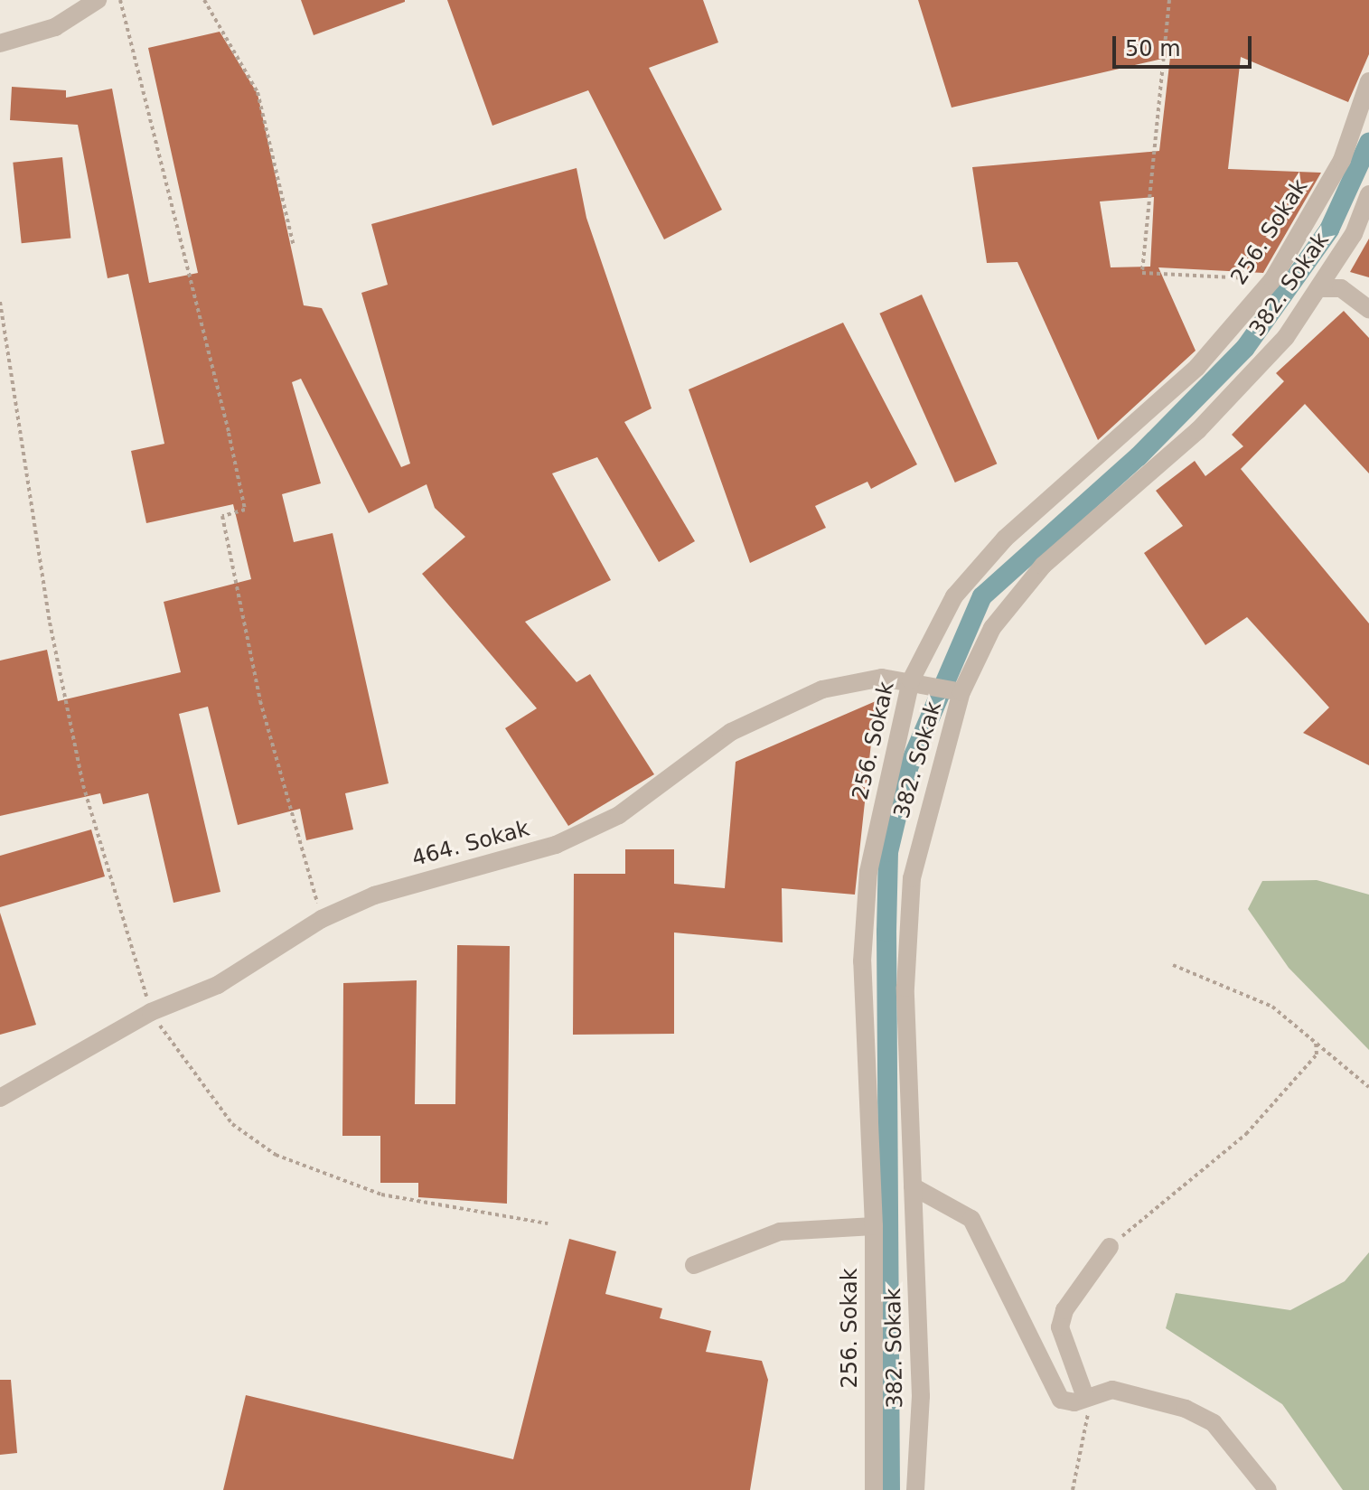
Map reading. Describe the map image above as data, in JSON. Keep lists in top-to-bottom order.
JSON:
{
  "streets": {
    "street": ["256. Sokak", "382. Sokak", "464. Sokak"]
  },
  "crossings": [
    ["256. Sokak", "464. Sokak"],
    ["382. Sokak", "464. Sokak"]
  ],
  "scale_bar": "50 m"
}
